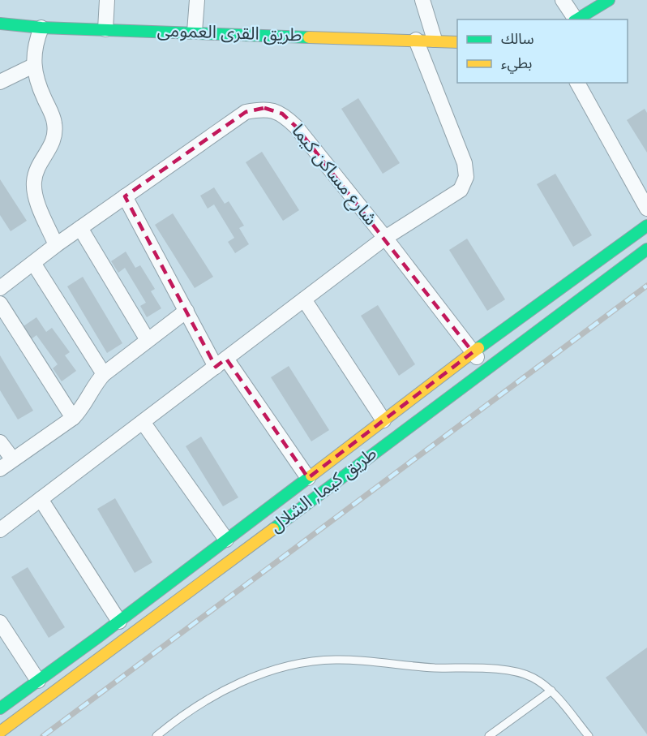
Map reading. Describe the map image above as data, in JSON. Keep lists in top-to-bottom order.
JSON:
{
  "streets": {
    "main road": ["طريق القرى العمومى", "طريق كيما, الشلال"],
    "street": ["شارع مساكن كيما"]
  },
  "crossings": [
    ["شارع مساكن كيما", "طريق كيما, الشلال"]
  ],
  "legend": ["سالك", "بطيء"]
}
